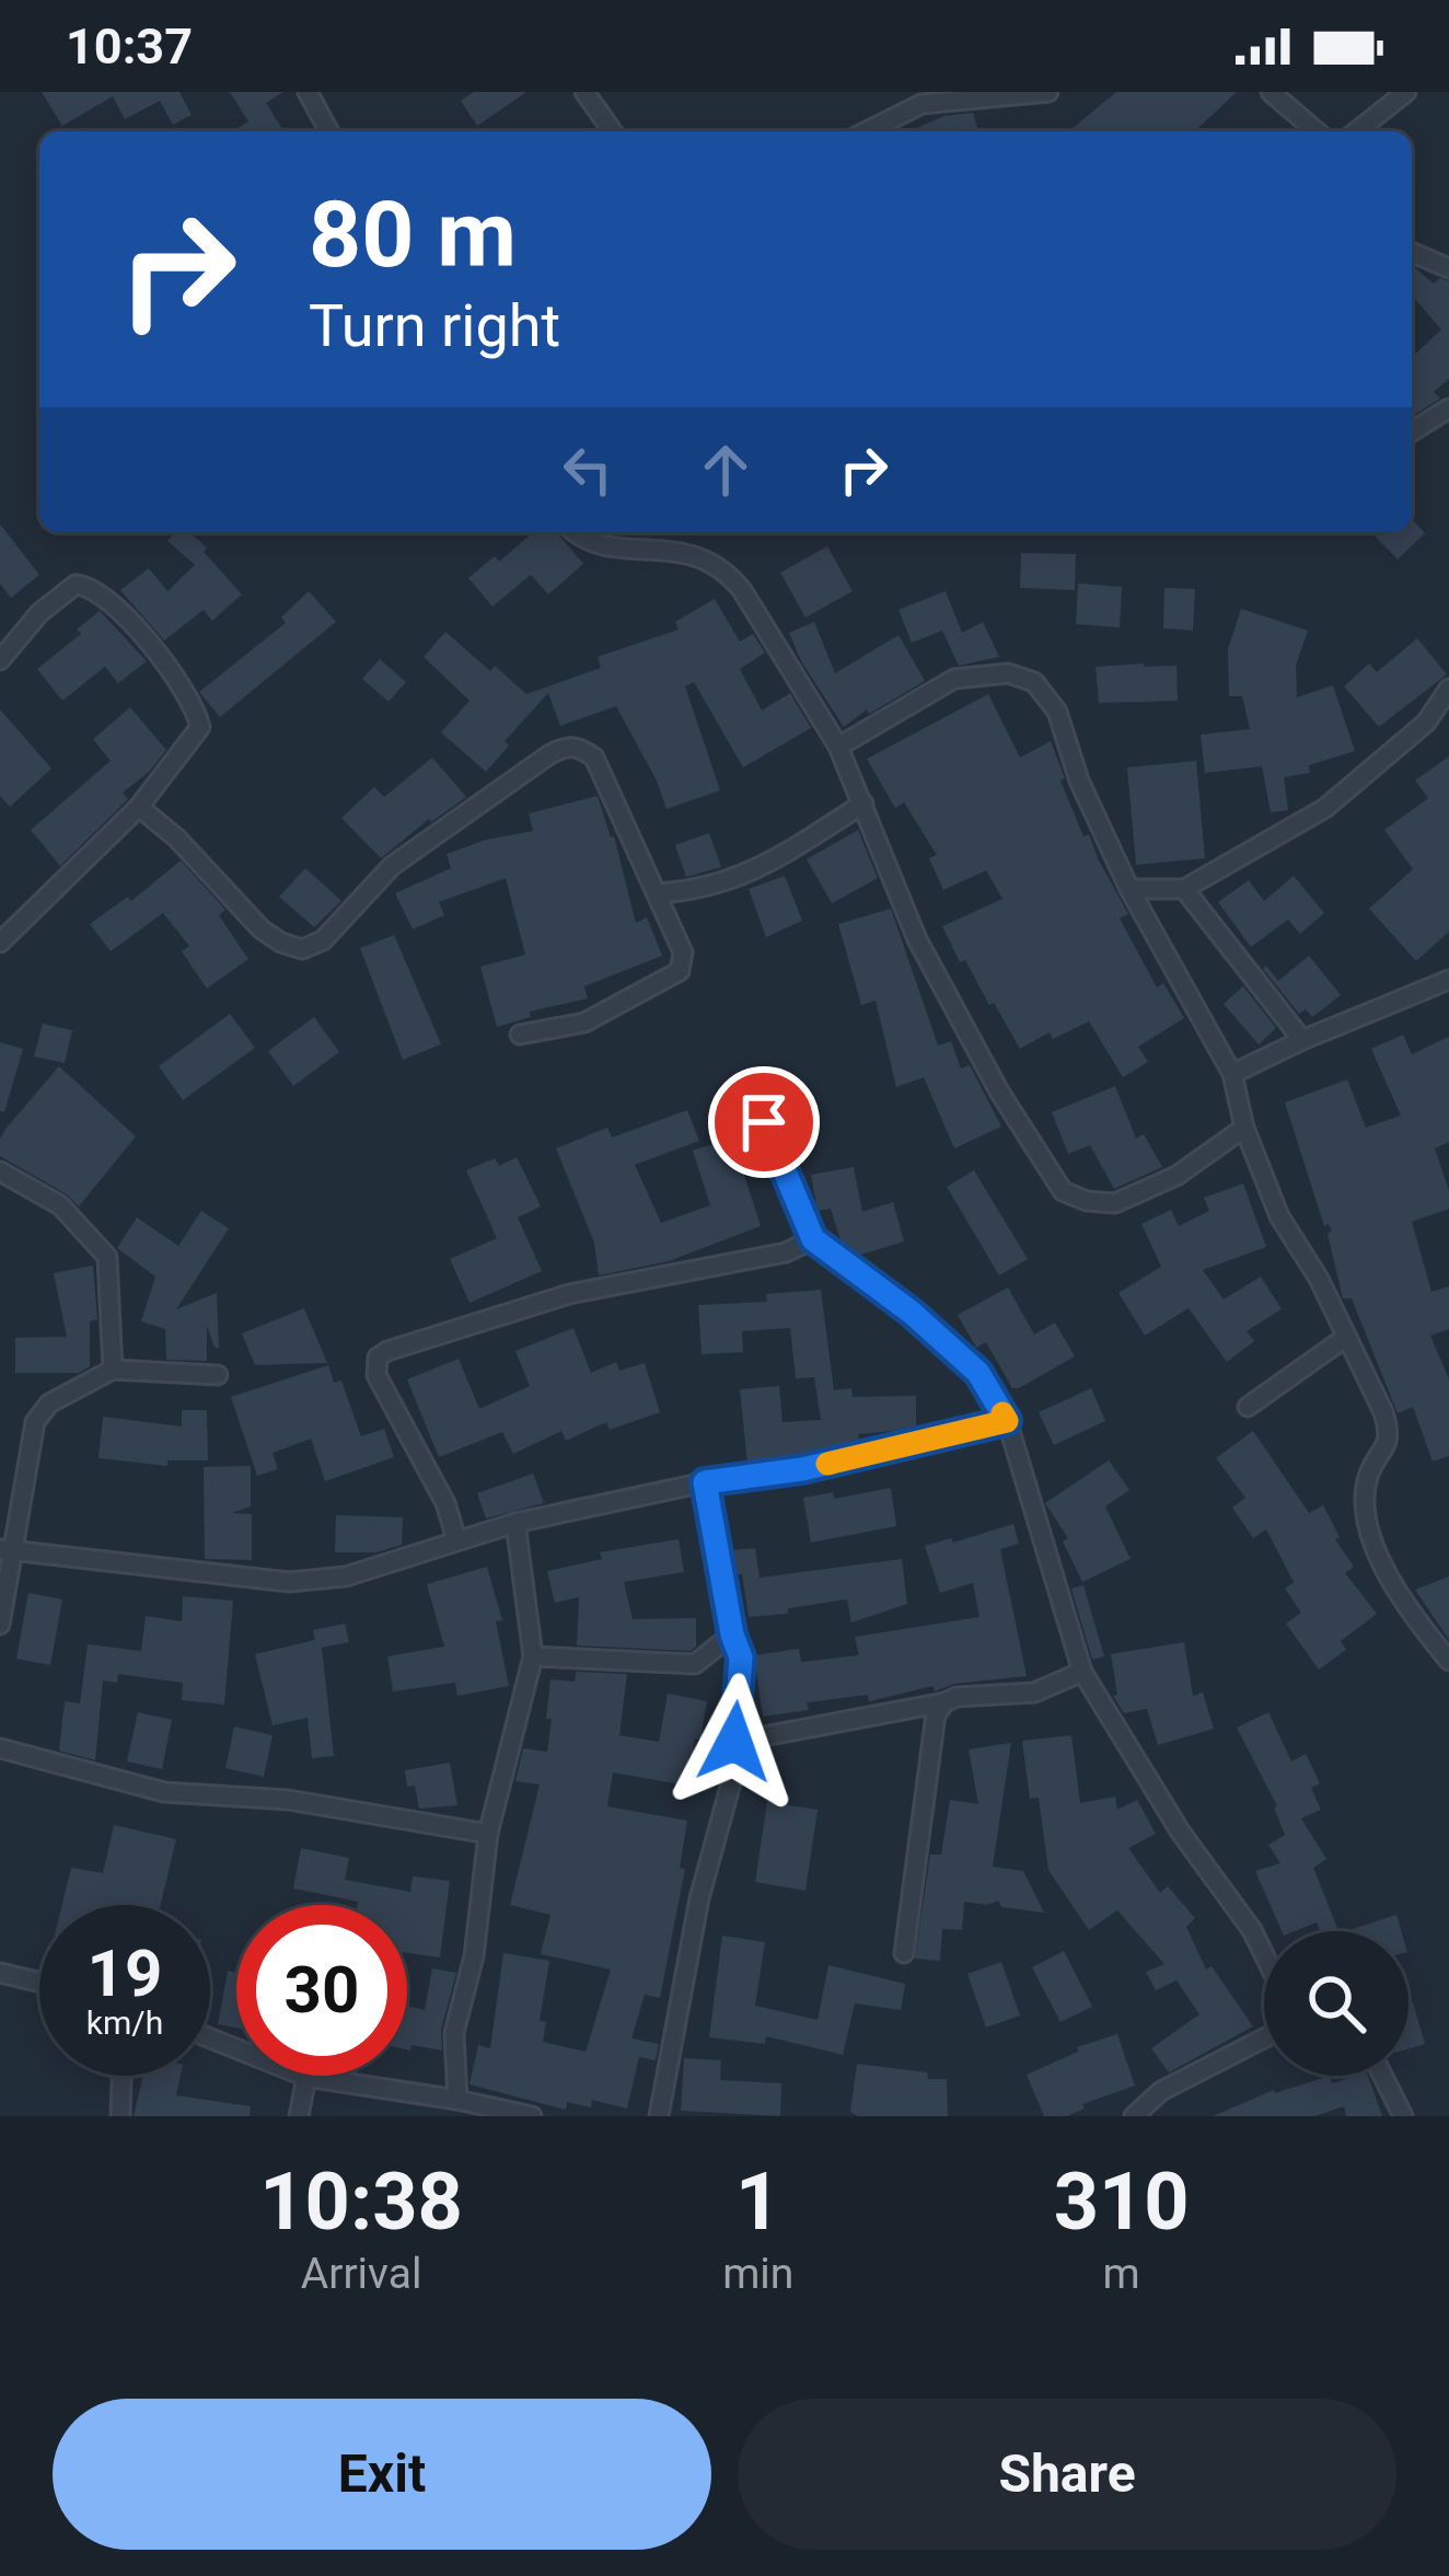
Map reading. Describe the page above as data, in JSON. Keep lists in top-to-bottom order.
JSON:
{
  "page": {
    "status": "10:37",
    "turn": ["80 m", "Turn right"],
    "speed": "19 km/h",
    "limit": "30",
    "eta": [
      "10:38",
      "Arrival",
      "1",
      "min",
      "310",
      "m"
    ],
    "buttons": ["Exit", "Share"]
  }
}
